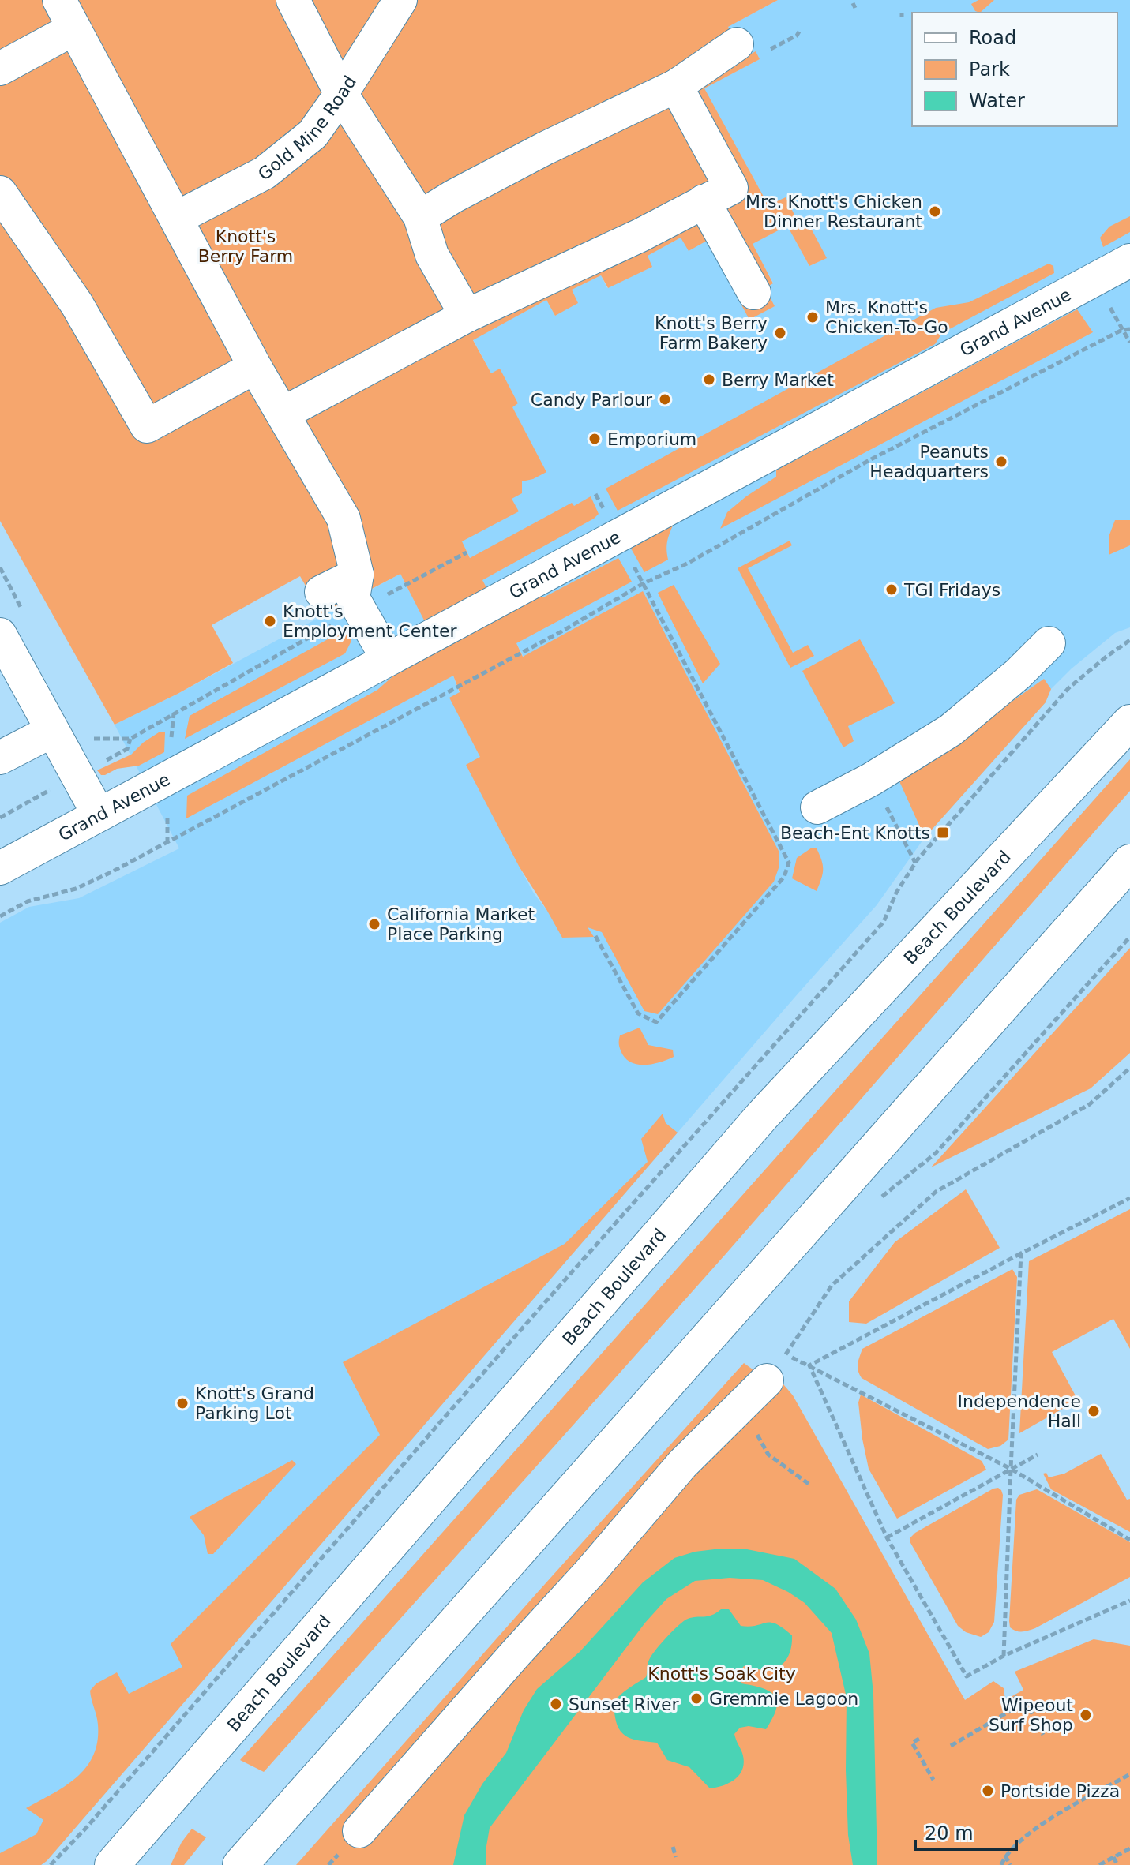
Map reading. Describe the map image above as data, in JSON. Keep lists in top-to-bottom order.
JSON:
{
  "streets": {
    "main road": ["Beach Boulevard"],
    "street": ["Gold Mine Road", "Grand Avenue"]
  },
  "parks": ["Knott's Berry Farm", "Knott's Soak City"],
  "places": {
    "other": [
      "Mrs. Knott's Chicken Dinner Restaurant",
      "Mrs. Knott's Chicken-To-Go",
      "Knott's Berry Farm Bakery",
      "Berry Market",
      "Candy Parlour",
      "Emporium",
      "Peanuts Headquarters",
      "TGI Fridays",
      "Knott's Employment Center",
      "California Market Place Parking",
      "Knott's Grand Parking Lot",
      "Independence Hall",
      "Gremmie Lagoon",
      "Sunset River",
      "Wipeout Surf Shop",
      "Portside Pizza"
    ],
    "transit": ["Beach-Ent Knotts"]
  },
  "legend": ["Road", "Park", "Water"],
  "scale_bar": "20 m"
}
